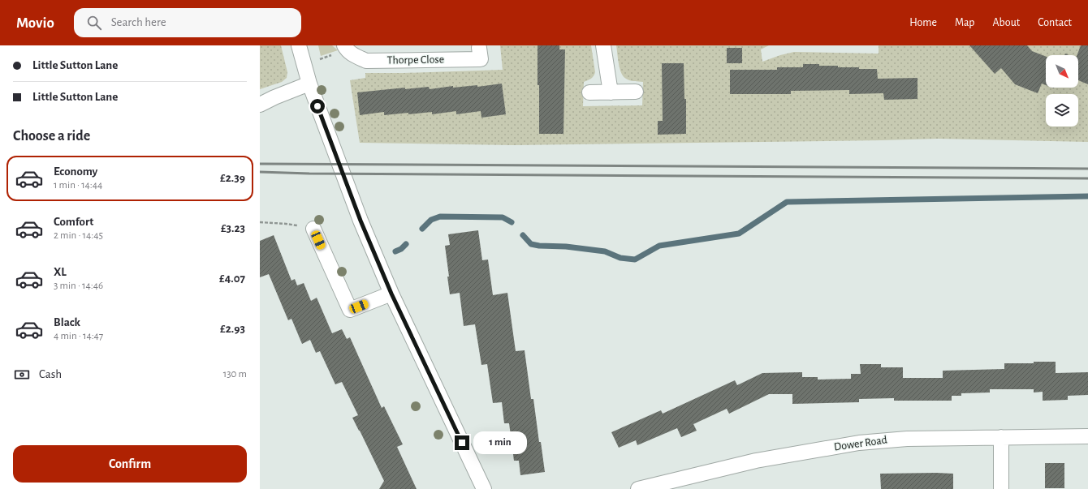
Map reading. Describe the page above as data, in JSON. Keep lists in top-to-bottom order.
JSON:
{
  "streets": {
    "street": ["Thorpe Close", "Dower Road"]
  },
  "north": "bottom right",
  "page": {
    "header": "Movio",
    "search": "Search here",
    "nav": [
      "Home",
      "Map",
      "About",
      "Contact"
    ],
    "banner": ["Little Sutton Lane", "Little Sutton Lane"],
    "heading": "Choose a ride",
    "list": [
      {
        "name": "Economy",
        "note": "1 min · 14:44",
        "value": "£2.39"
      },
      {
        "name": "Comfort",
        "note": "2 min · 14:45",
        "value": "£3.23"
      },
      {
        "name": "XL",
        "note": "3 min · 14:46",
        "value": "£4.07"
      },
      {
        "name": "Black",
        "note": "4 min · 14:47",
        "value": "£2.93"
      }
    ],
    "pay": ["Cash", "130 m"],
    "bubble": "1 min",
    "buttons": "Confirm"
  }
}
